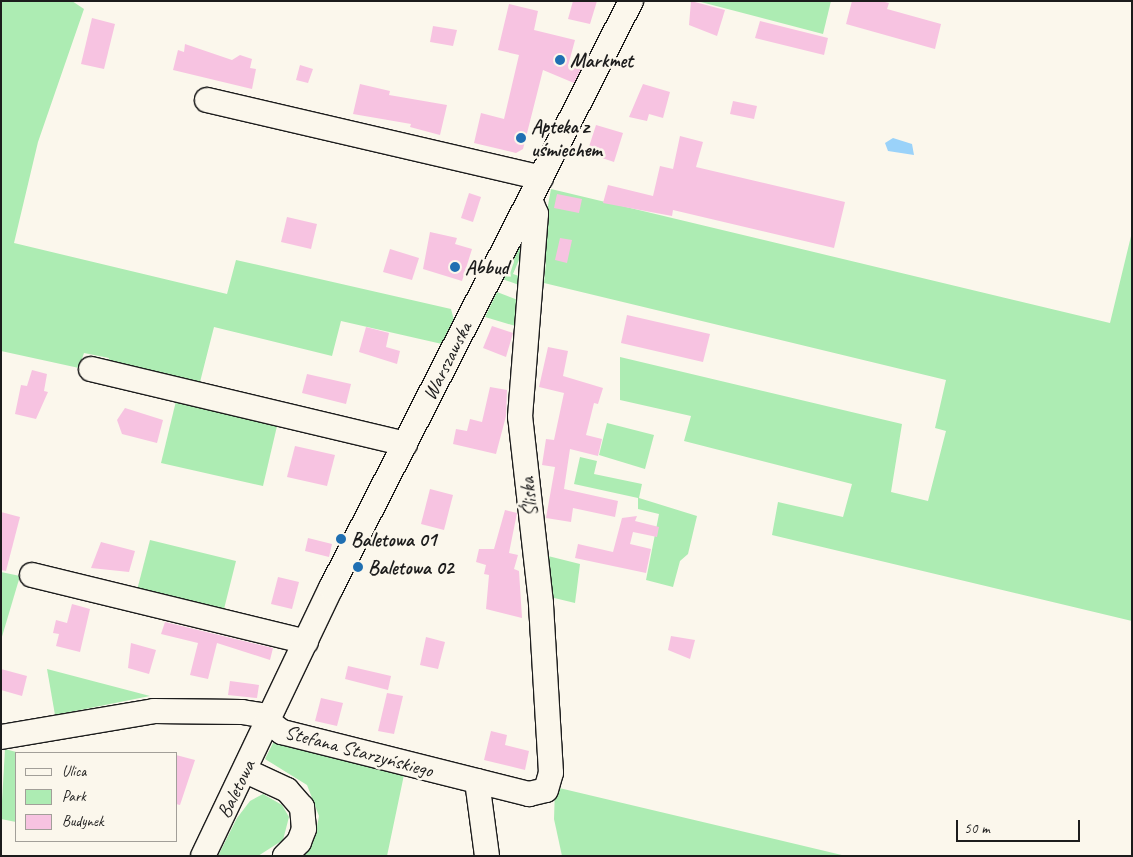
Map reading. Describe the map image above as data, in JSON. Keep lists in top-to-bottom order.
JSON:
{
  "streets": {
    "street": [
      "Warszawska",
      "Śliska",
      "Stefana Starzyńskiego",
      "Baletowa"
    ]
  },
  "crossings": [
    ["Warszawska", "Śliska"],
    ["Warszawska", "Stefana Starzyńskiego"],
    ["Warszawska", "Baletowa"],
    ["Śliska", "Stefana Starzyńskiego"],
    ["Stefana Starzyńskiego", "Baletowa"]
  ],
  "places": [
    "Markmet",
    "Apteka z uśmiechem",
    "Abbud",
    "Baletowa 01",
    "Baletowa 02"
  ],
  "legend": ["Ulica", "Park", "Budynek"],
  "scale_bar": "50 m"
}
